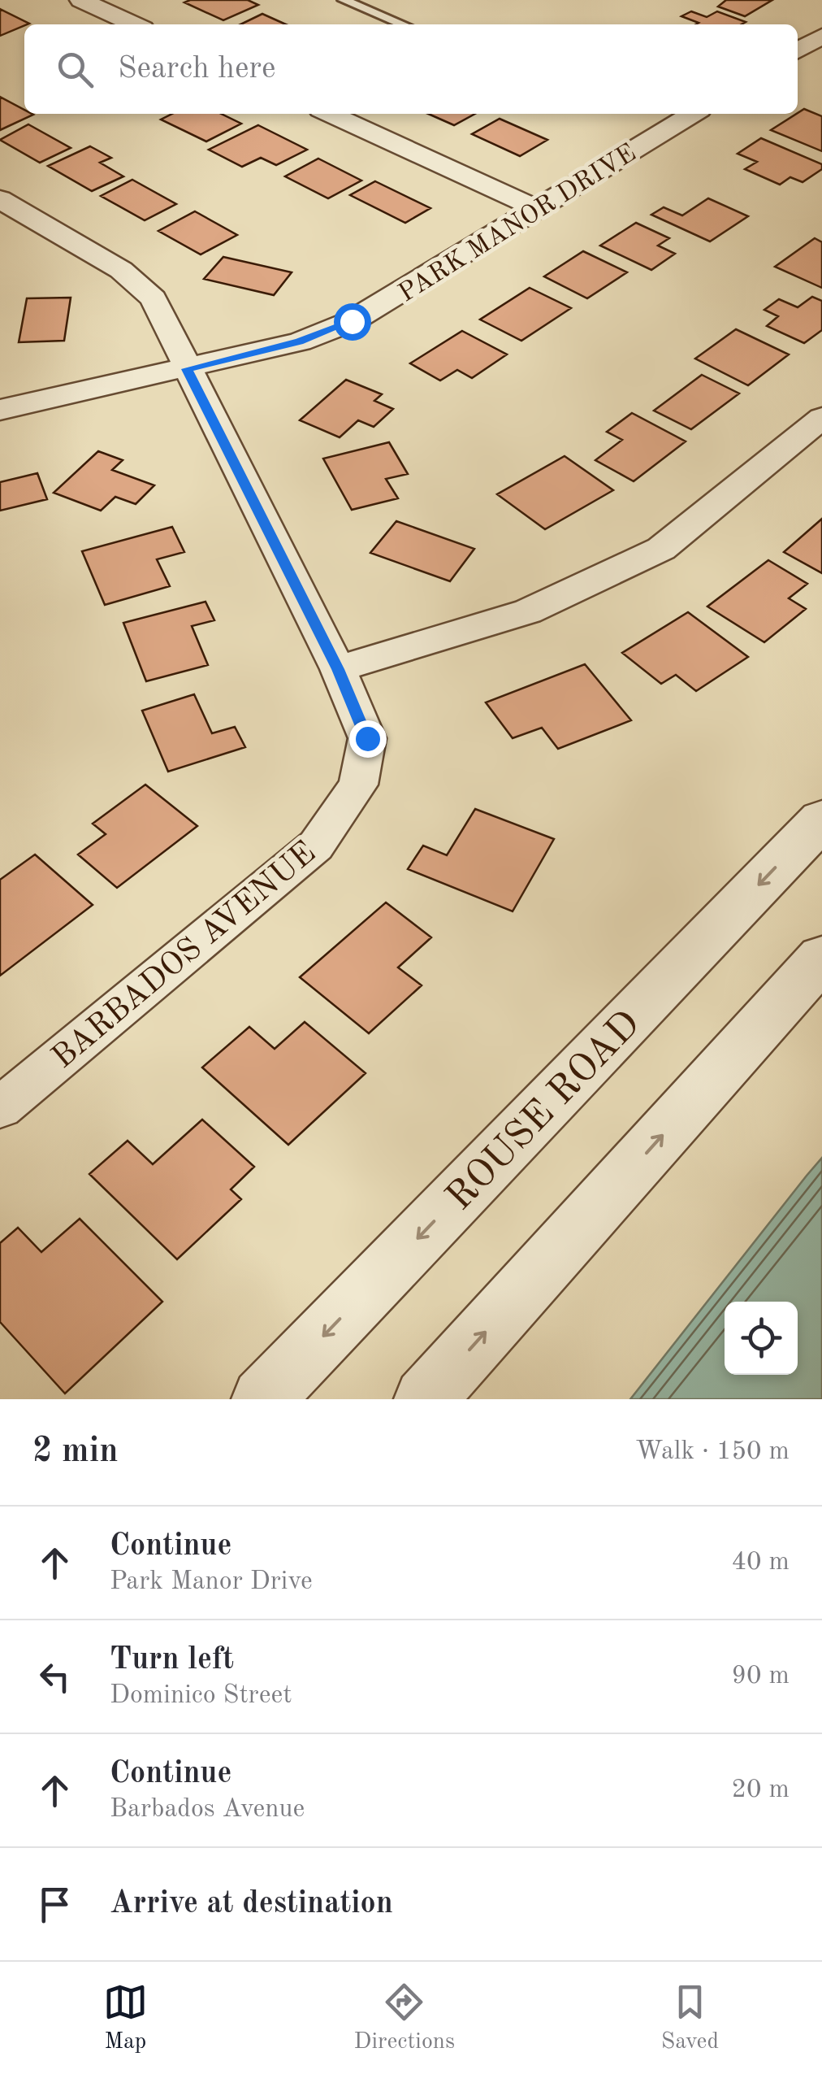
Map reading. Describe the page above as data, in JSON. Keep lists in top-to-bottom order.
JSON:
{
  "streets": {
    "street": ["PARK MANOR DRIVE", "BARBADOS AVENUE", "ROUSE ROAD"]
  },
  "crossings": [
    ["PARK MANOR DRIVE", "BARBADOS AVENUE"]
  ],
  "page": {
    "search": "Search here",
    "heading": ["2 min", "Walk · 150 m"],
    "list": [
      ["Continue", "Park Manor Drive", "40 m"],
      ["Turn left", "Dominico Street", "90 m"],
      ["Continue", "Barbados Avenue", "20 m"],
      "Arrive at destination"
    ],
    "nav": ["Map", "Directions", "Saved"]
  }
}
